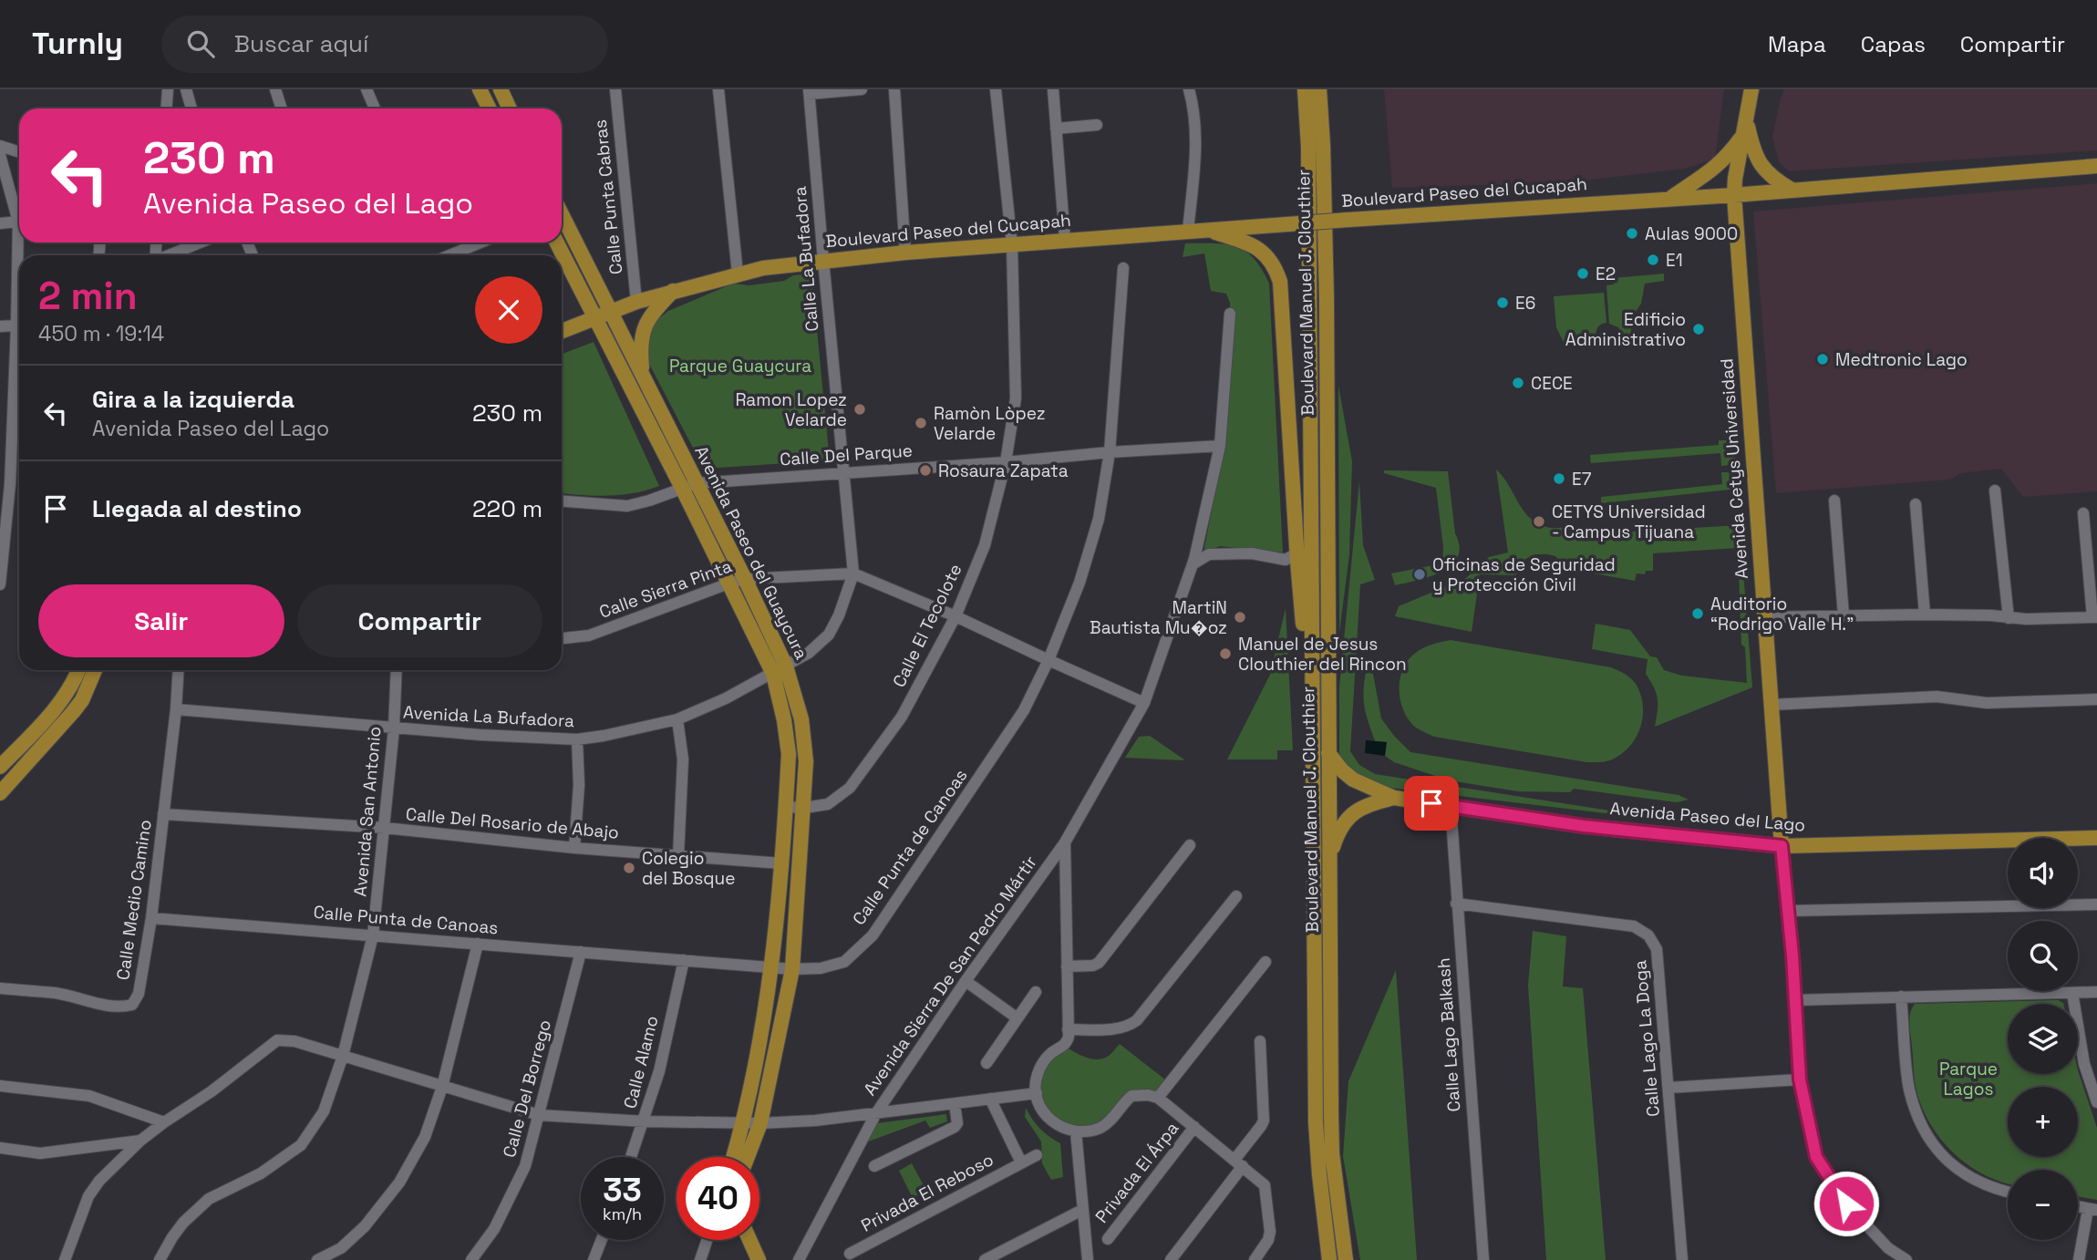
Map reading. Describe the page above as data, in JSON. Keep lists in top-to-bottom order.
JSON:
{
  "streets": {
    "main road": [
      "Boulevard Paseo del Cucapah",
      "Boulevard Manuel J. Clouthier",
      "Avenida Cetys Universidad",
      "Avenida Paseo del Guaycura",
      "Avenida Paseo del Lago"
    ],
    "street": [
      "Calle Punta Cabras",
      "Calle La Bufadora",
      "Calle Del Parque",
      "Calle Sierra Pinta",
      "Calle El Tecolote",
      "Avenida La Bufadora",
      "Avenida San Antonio",
      "Calle Del Rosario de Abajo",
      "Calle Punta de Canoas",
      "Calle Medio Camino",
      "Avenida Sierra De San Pedro Mártir",
      "Calle Lago Balkash",
      "Calle Lago La Doga",
      "Calle Alamo",
      "Calle Del Borrego",
      "Privada El Árpa",
      "Privada El Reboso"
    ]
  },
  "crossings": [
    ["Boulevard Paseo del Cucapah", "Calle Punta Cabras"],
    ["Boulevard Paseo del Cucapah", "Calle La Bufadora"],
    ["Boulevard Paseo del Cucapah", "Avenida Cetys Universidad"],
    ["Boulevard Paseo del Cucapah", "Avenida Paseo del Guaycura"],
    ["Boulevard Paseo del Cucapah", "Calle El Tecolote"],
    ["Calle La Bufadora", "Calle Del Parque"],
    ["Calle La Bufadora", "Avenida Paseo del Guaycura"],
    ["Calle La Bufadora", "Calle Sierra Pinta"],
    ["Calle La Bufadora", "Avenida La Bufadora"],
    ["Calle Del Parque", "Avenida Paseo del Guaycura"],
    ["Calle Del Parque", "Calle El Tecolote"],
    ["Calle Del Parque", "Calle Punta de Canoas"],
    ["Calle Del Parque", "Avenida Sierra De San Pedro Mártir"],
    ["Avenida Cetys Universidad", "Avenida Paseo del Lago"],
    ["Avenida Paseo del Guaycura", "Calle Sierra Pinta"],
    ["Avenida Paseo del Guaycura", "Calle El Tecolote"],
    ["Avenida Paseo del Guaycura", "Avenida La Bufadora"],
    ["Avenida Paseo del Guaycura", "Calle Del Rosario de Abajo"],
    ["Avenida Paseo del Guaycura", "Calle Punta de Canoas"],
    ["Avenida Paseo del Guaycura", "Avenida Sierra De San Pedro Mártir"],
    ["Calle Sierra Pinta", "Calle El Tecolote"],
    ["Calle Sierra Pinta", "Calle Punta de Canoas"],
    ["Calle Sierra Pinta", "Avenida Sierra De San Pedro Mártir"],
    ["Avenida La Bufadora", "Avenida San Antonio"],
    ["Avenida La Bufadora", "Calle Medio Camino"],
    ["Avenida San Antonio", "Calle Del Rosario de Abajo"],
    ["Avenida San Antonio", "Calle Punta de Canoas"],
    ["Avenida San Antonio", "Avenida Sierra De San Pedro Mártir"],
    ["Avenida Paseo del Lago", "Calle Lago Balkash"],
    ["Calle Del Rosario de Abajo", "Calle Medio Camino"],
    ["Calle Punta de Canoas", "Calle Medio Camino"],
    ["Calle Punta de Canoas", "Calle Alamo"],
    ["Calle Punta de Canoas", "Calle Del Borrego"],
    ["Avenida Sierra De San Pedro Mártir", "Calle Alamo"],
    ["Avenida Sierra De San Pedro Mártir", "Calle Del Borrego"],
    ["Calle Lago Balkash", "Calle Lago La Doga"]
  ],
  "parks": ["Parque Guaycura", "Parque Lagos"],
  "places": [
    "Aulas 9000",
    "E1",
    "E2",
    "E6",
    "Edificio Administrativo",
    "Medtronic Lago",
    "CECE",
    "Ramon Lopez Velarde",
    "Ramòn Lòpez Velarde",
    "Rosaura Zapata",
    "E7",
    "CETYS Universidad - Campus Tijuana",
    "Oficinas de Seguridad y Protección Civil",
    "Auditorio “Rodrigo Valle H.”",
    "MartiN Bautista Mu�oz",
    "Manuel de Jesus Clouthier del Rincon",
    "Colegio del Bosque"
  ],
  "page": {
    "header": "Turnly",
    "search": "Buscar aquí",
    "nav": ["Mapa", "Capas", "Compartir"],
    "turn": ["230 m", "Avenida Paseo del Lago"],
    "heading": ["2 min", "450 m · 19:14"],
    "list": [
      {
        "name": "Gira a la izquierda",
        "note": "Avenida Paseo del Lago",
        "value": "230 m"
      },
      {
        "name": "Llegada al destino",
        "value": "220 m"
      }
    ],
    "buttons": ["Salir", "Compartir"],
    "map_buttons": ["+", "−"],
    "speed": "33 km/h",
    "limit": "40"
  }
}
